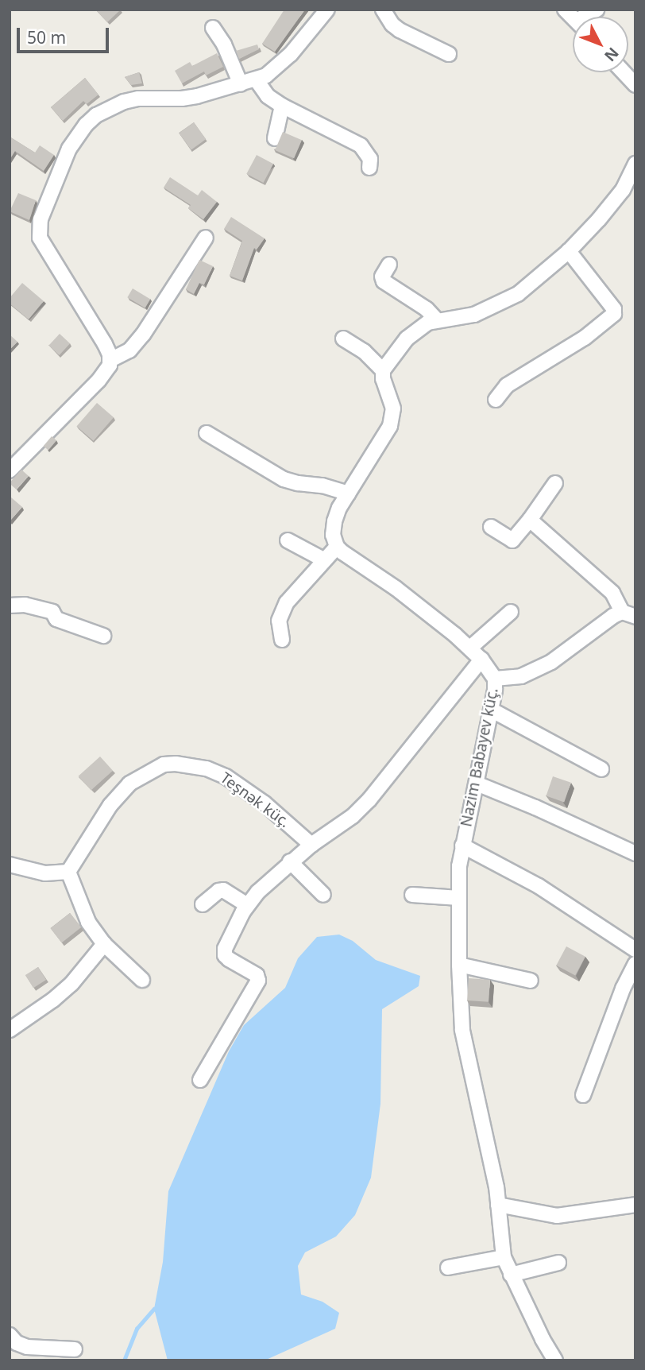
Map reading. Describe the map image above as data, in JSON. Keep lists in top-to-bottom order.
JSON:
{
  "streets": {
    "street": ["Nazim Babayev küç.", "Teşnək küç."]
  },
  "scale_bar": "50 m",
  "north": "bottom right"
}
